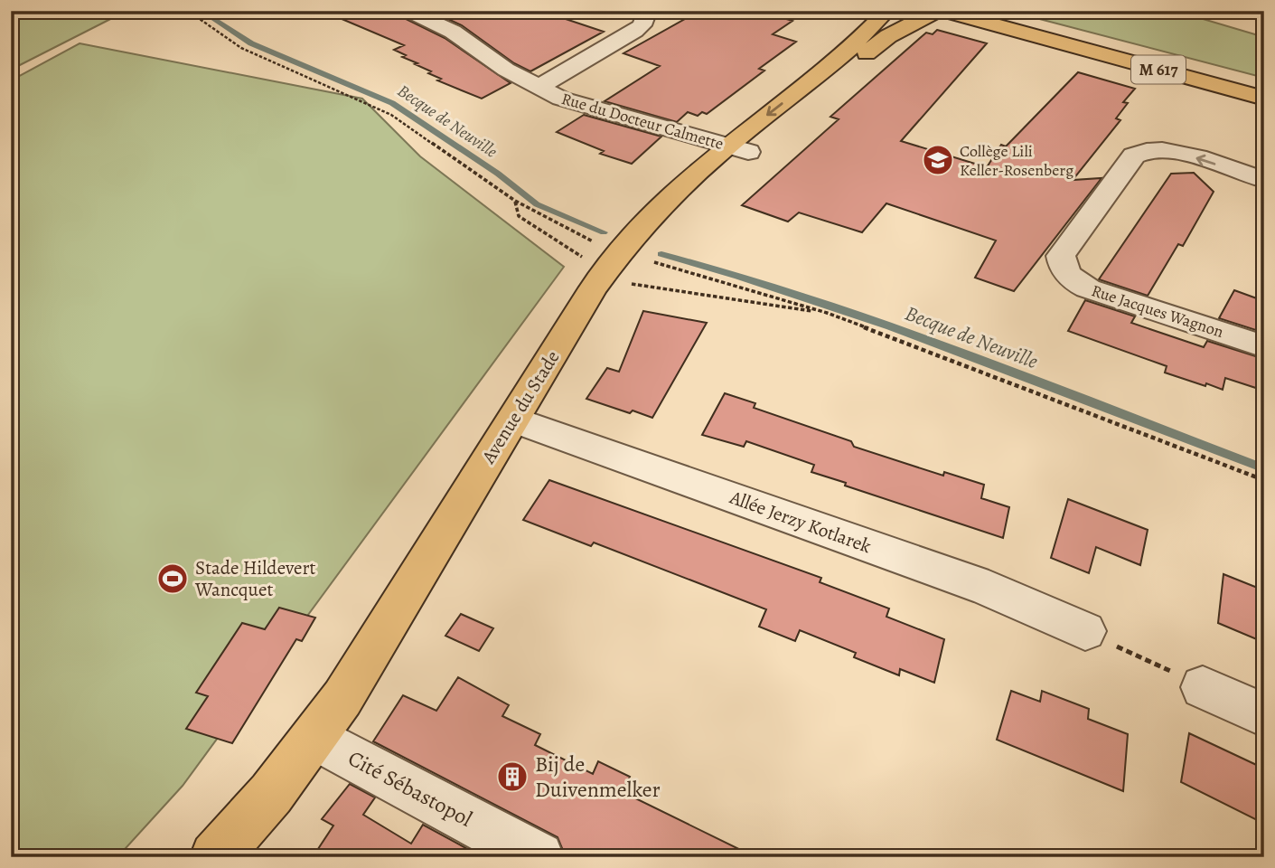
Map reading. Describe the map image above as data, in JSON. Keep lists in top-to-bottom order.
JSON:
{
  "streets": {
    "main road": ["M 617", "Avenue du Stade"],
    "street": [
      "Rue du Docteur Calmette",
      "Rue Jacques Wagnon",
      "Allée Jerzy Kotlarek",
      "Cité Sébastopol"
    ]
  },
  "crossings": [
    ["Rue du Docteur Calmette", "Avenue du Stade"],
    ["Avenue du Stade", "Allée Jerzy Kotlarek"],
    ["Avenue du Stade", "Cité Sébastopol"]
  ],
  "water": ["Becque de Neuville"],
  "places": {
    "school or university": ["Collège Lili Keller-Rosenberg"],
    "sports": ["Stade Hildevert Wancquet"],
    "building": ["Bij de Duivenmelker"]
  }
}
